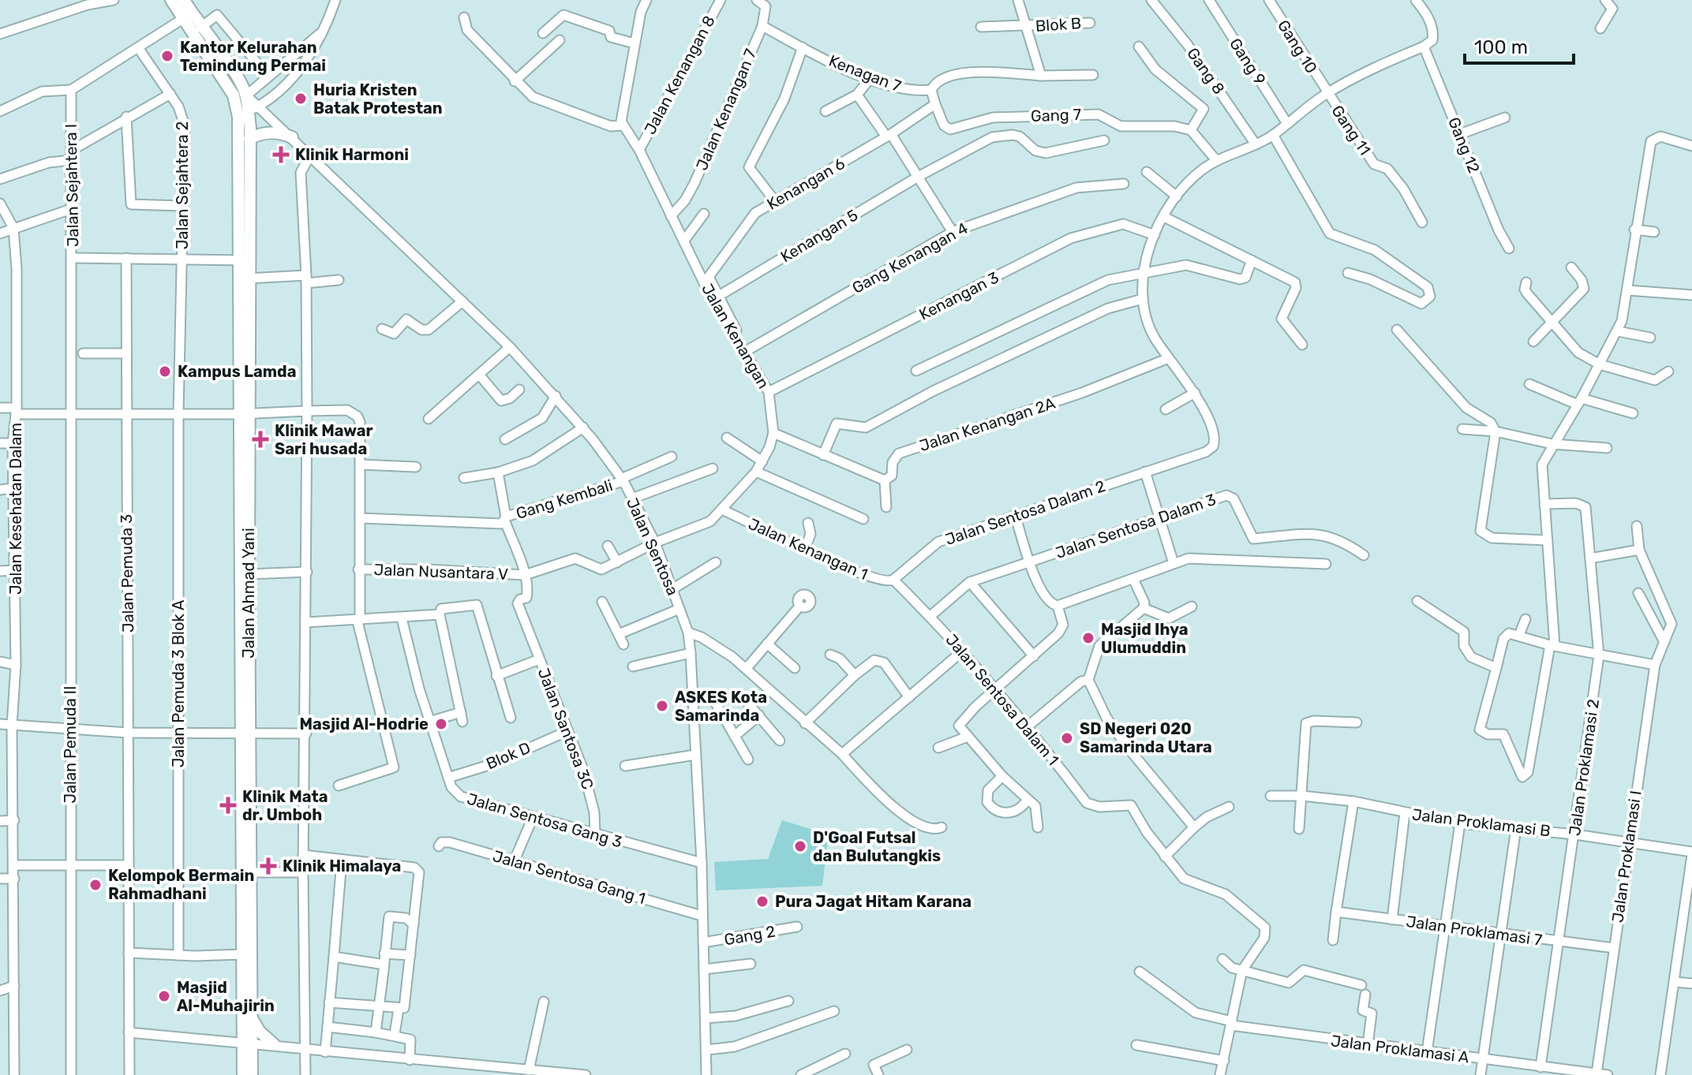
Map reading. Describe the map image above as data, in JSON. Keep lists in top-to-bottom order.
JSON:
{
  "streets": {
    "main road": ["Jalan Ahmad Yani"],
    "street": [
      "Blok B",
      "Gang 10",
      "Gang 9",
      "Gang 8",
      "Kenagan 7",
      "Jalan Kenangan 8",
      "Jalan Kenangan 7",
      "Gang 7",
      "Gang 11",
      "Gang 12",
      "Kenangan 6",
      "Jalan Sejahtera I",
      "Jalan Sejahtera 2",
      "Kenangan 5",
      "Gang Kenangan 4",
      "Kenangan 3",
      "Jalan Kenangan",
      "Jalan Kenangan 2A",
      "Gang Kembali",
      "Jalan Kesehatan Dalam",
      "Jalan Sentosa Dalam 2",
      "Jalan Sentosa Dalam 3",
      "Jalan Sentosa",
      "Jalan Kenangan 1",
      "Jalan Nusantara V",
      "Jalan Pemuda 3",
      "Jalan Pemuda 3 Blok A",
      "Jalan Sentosa Dalam 1",
      "Jalan Santosa 3C",
      "Jalan Pemuda II",
      "Blok D",
      "Jalan Proklamasi 2",
      "Jalan Sentosa Gang 3",
      "Jalan Proklamasi B",
      "Jalan Proklamasi I",
      "Jalan Sentosa Gang 1",
      "Jalan Proklamasi 7",
      "Gang 2",
      "Jalan Proklamasi A"
    ]
  },
  "crossings": [
    ["Gang 10", "Gang 11"],
    ["Kenagan 7", "Jalan Kenangan 7"],
    ["Jalan Kenangan 8", "Jalan Kenangan"],
    ["Jalan Kenangan 7", "Jalan Kenangan"],
    ["Gang 7", "Kenangan 6"],
    ["Kenangan 6", "Kenangan 5"],
    ["Kenangan 6", "Jalan Kenangan"],
    ["Jalan Sejahtera I", "Jalan Pemuda II"],
    ["Jalan Sejahtera 2", "Jalan Pemuda 3 Blok A"],
    ["Gang Kenangan 4", "Jalan Kenangan"],
    ["Kenangan 3", "Jalan Kenangan"],
    ["Jalan Kenangan", "Jalan Sentosa"],
    ["Jalan Kenangan", "Jalan Kenangan 1"],
    ["Gang Kembali", "Jalan Sentosa"],
    ["Jalan Sentosa Dalam 2", "Jalan Kenangan 1"],
    ["Jalan Sentosa Dalam 2", "Jalan Sentosa Dalam 1"],
    ["Jalan Sentosa Dalam 3", "Jalan Sentosa Dalam 1"],
    ["Jalan Sentosa", "Jalan Ahmad Yani"],
    ["Jalan Sentosa", "Jalan Sentosa Gang 3"],
    ["Jalan Sentosa", "Jalan Sentosa Gang 1"],
    ["Jalan Sentosa", "Gang 2"],
    ["Jalan Kenangan 1", "Jalan Sentosa Dalam 1"],
    ["Jalan Nusantara V", "Jalan Santosa 3C"],
    ["Jalan Santosa 3C", "Blok D"],
    ["Jalan Santosa 3C", "Jalan Sentosa Gang 3"],
    ["Blok D", "Jalan Sentosa Gang 3"],
    ["Jalan Proklamasi 2", "Jalan Proklamasi B"],
    ["Jalan Proklamasi 2", "Jalan Proklamasi 7"],
    ["Jalan Proklamasi 2", "Jalan Proklamasi A"],
    ["Jalan Proklamasi B", "Jalan Proklamasi I"],
    ["Jalan Proklamasi I", "Jalan Proklamasi 7"],
    ["Jalan Proklamasi I", "Jalan Proklamasi A"]
  ],
  "places": {
    "other": [
      "Kantor Kelurahan Temindung Permai",
      "Huria Kristen Batak Protestan",
      "Kampus Lamda",
      "Masjid Ihya Ulumuddin",
      "ASKES Kota Samarinda",
      "Masjid Al-Hodrie",
      "SD Negeri 020 Samarinda Utara",
      "D'Goal Futsal dan Bulutangkis",
      "Kelompok Bermain Rahmadhani",
      "Pura Jagat Hitam Karana",
      "Masjid Al-Muhajirin"
    ],
    "health": [
      "Klinik Harmoni",
      "Klinik Mawar Sari husada",
      "Klinik Mata dr. Umboh",
      "Klinik Himalaya"
    ]
  },
  "scale_bar": "100 m"
}
